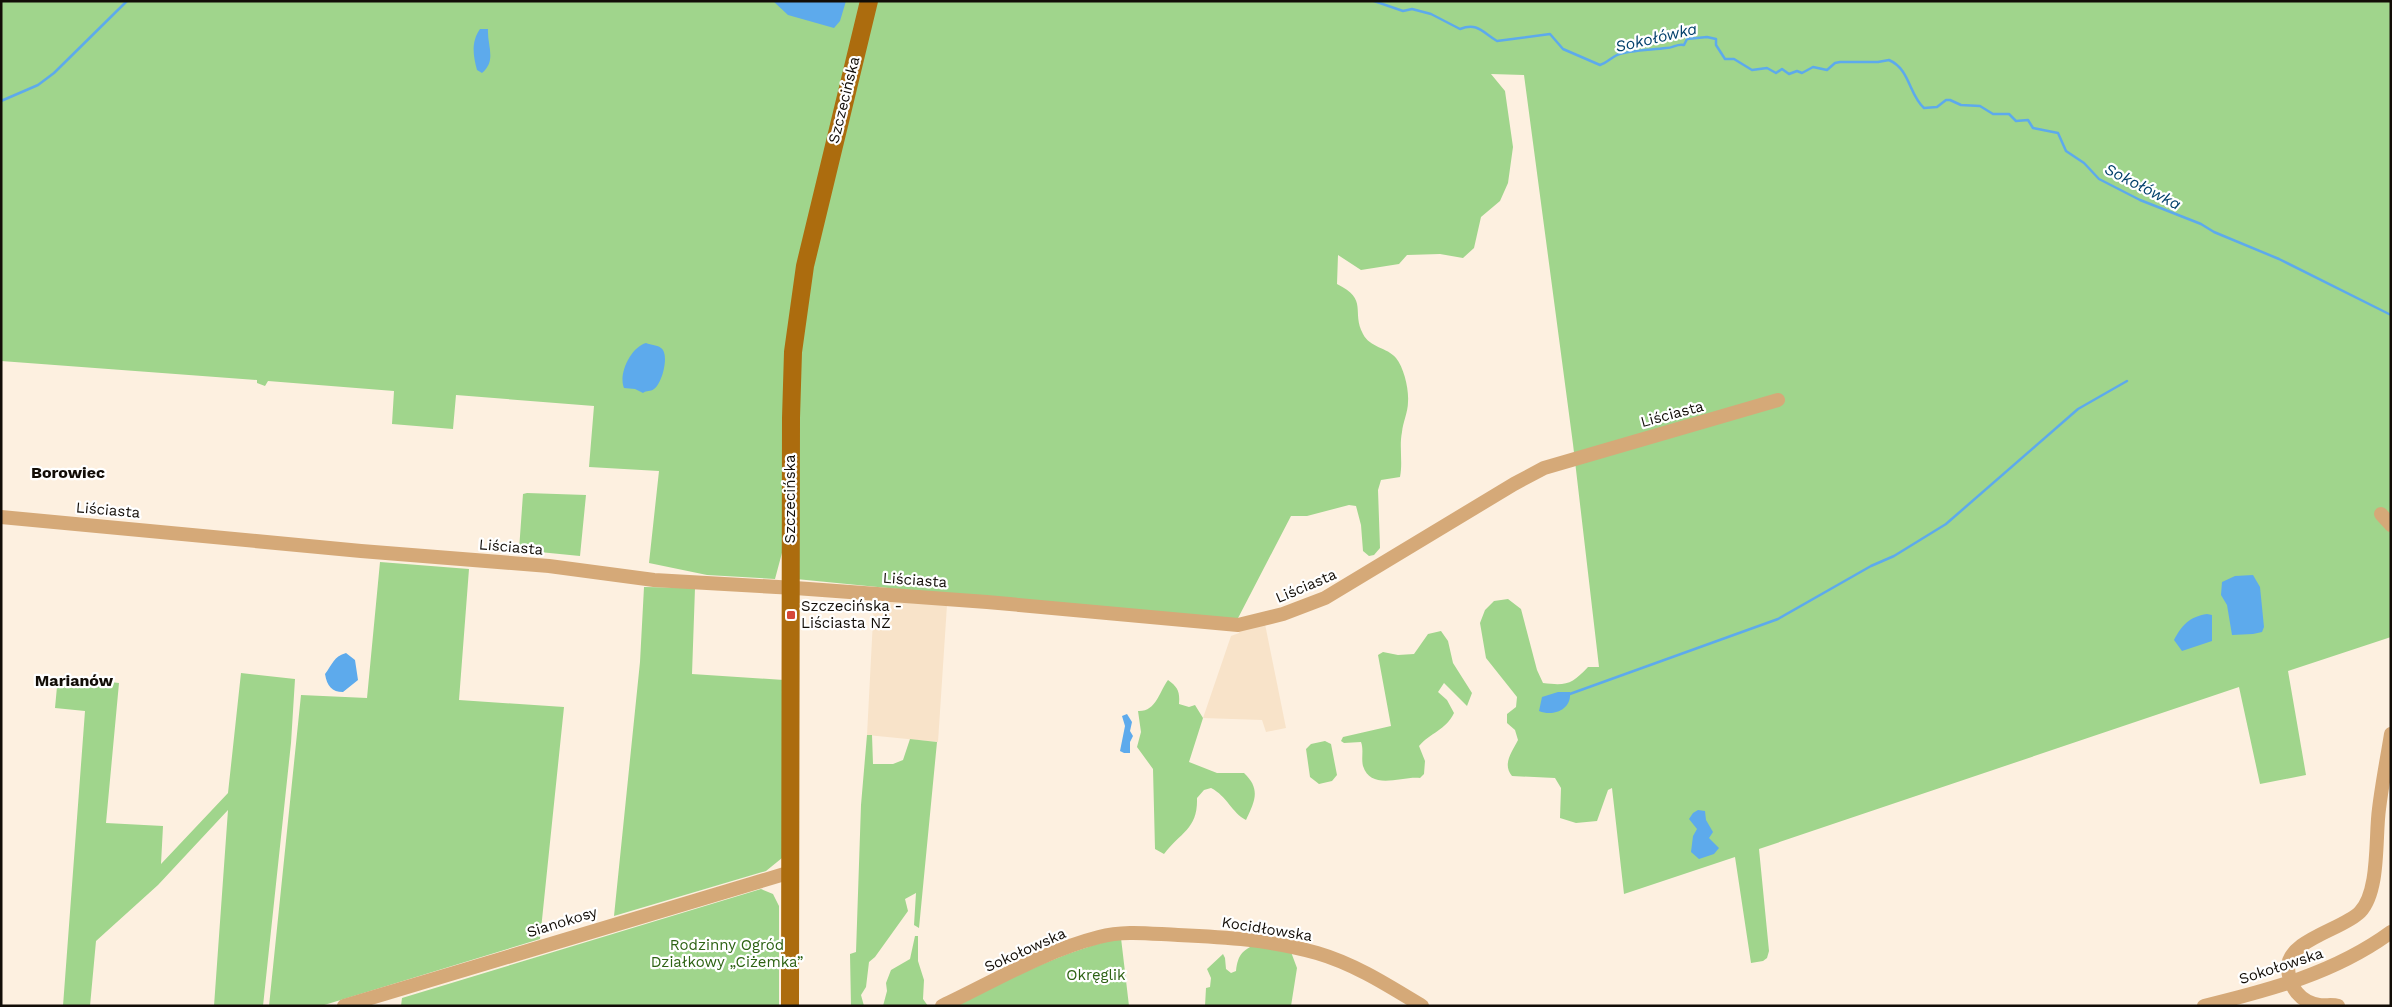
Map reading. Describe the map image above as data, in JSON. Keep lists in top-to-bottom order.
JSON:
{
  "streets": {
    "main road": ["Szczecińska"],
    "street": [
      "Liściasta",
      "Sianokosy",
      "Kocidłowska",
      "Sokołowska"
    ]
  },
  "crossings": [
    ["Szczecińska", "Liściasta"],
    ["Szczecińska", "Sianokosy"],
    ["Kocidłowska", "Sokołowska"]
  ],
  "districts": ["Borowiec", "Marianów"],
  "water": ["Sokołówka"],
  "parks": ["Rodzinny Ogród Działkowy „Ciżemka”", "Okręglik"],
  "places": {
    "transit": ["Szczecińska - Liściasta NŻ"]
  }
}
